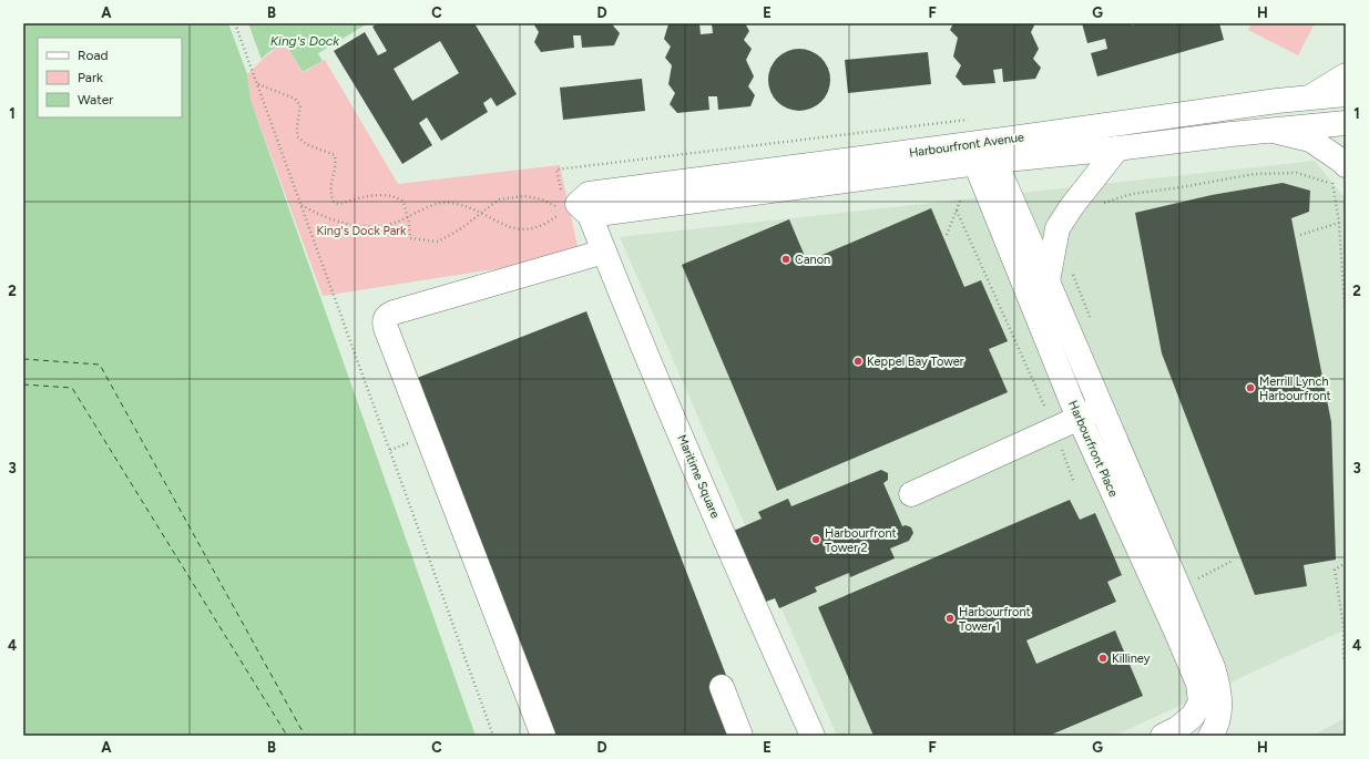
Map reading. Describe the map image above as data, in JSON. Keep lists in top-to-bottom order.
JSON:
{
  "streets": {
    "street": ["Harbourfront Avenue", "Harbourfront Place", "Maritime Square"]
  },
  "crossings": [
    ["Harbourfront Avenue", "Harbourfront Place"],
    ["Harbourfront Avenue", "Maritime Square"]
  ],
  "water": ["King's Dock"],
  "parks": ["King's Dock Park"],
  "places": [
    "Canon",
    "Keppel Bay Tower",
    "Merrill Lynch Harbourfront",
    "Harbourfront Tower 2",
    "Harbourfront Tower 1",
    "Killiney"
  ],
  "legend": ["Road", "Park", "Water"],
  "grid": {
    "columns": [
      "A",
      "B",
      "C",
      "D",
      "E",
      "F",
      "G",
      "H"
    ],
    "rows": [
      "1",
      "2",
      "3",
      "4"
    ]
  }
}
